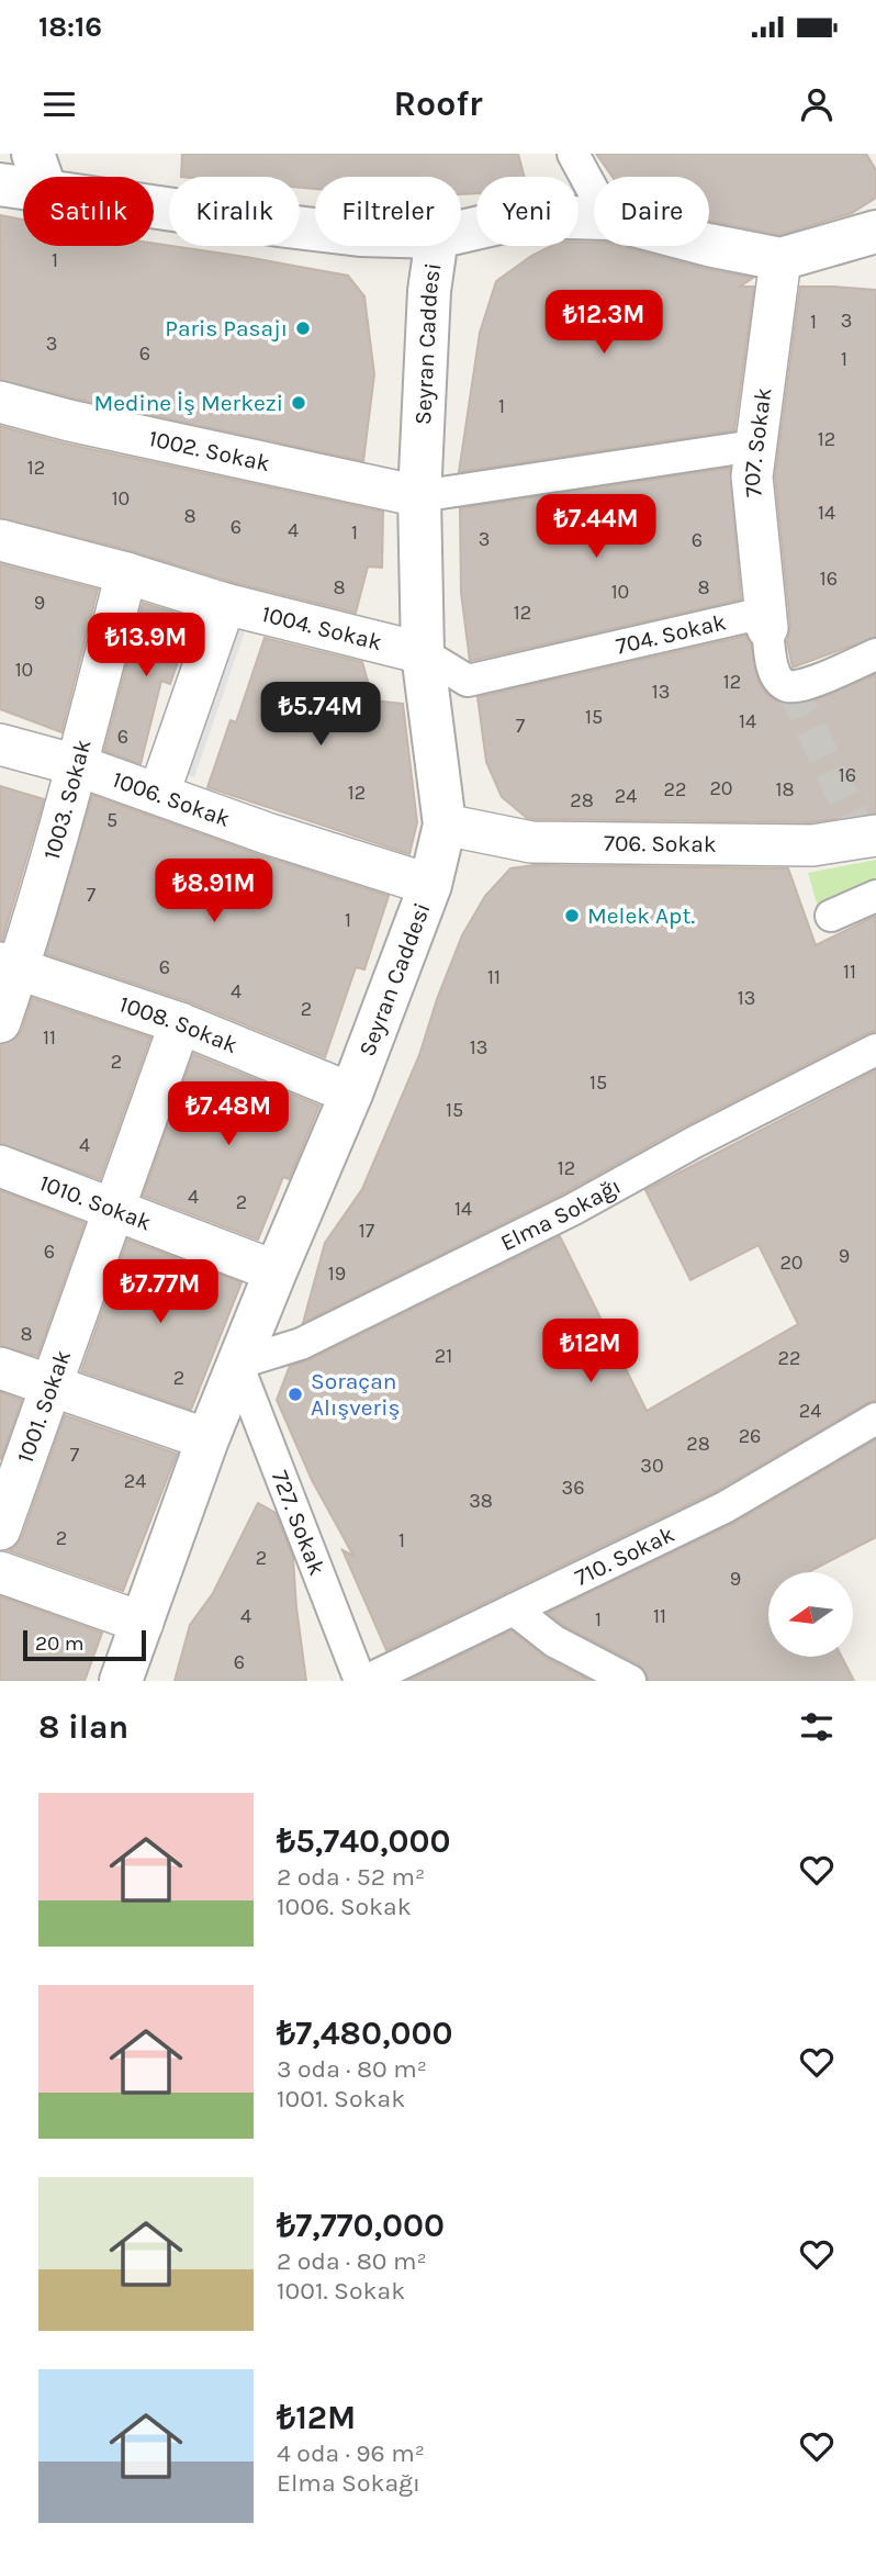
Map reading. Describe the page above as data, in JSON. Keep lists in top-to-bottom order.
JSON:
{
  "streets": {
    "street": [
      "Seyran Caddesi",
      "707. Sokak",
      "1002. Sokak",
      "1004. Sokak",
      "704. Sokak",
      "1003. Sokak",
      "1006. Sokak",
      "706. Sokak",
      "1008. Sokak",
      "1010. Sokak",
      "Elma Sokağı",
      "1001. Sokak",
      "727. Sokak",
      "710. Sokak"
    ]
  },
  "crossings": [
    ["Seyran Caddesi", "1002. Sokak"],
    ["Seyran Caddesi", "1004. Sokak"],
    ["Seyran Caddesi", "704. Sokak"],
    ["Seyran Caddesi", "1006. Sokak"],
    ["Seyran Caddesi", "706. Sokak"],
    ["Seyran Caddesi", "1008. Sokak"],
    ["Seyran Caddesi", "1010. Sokak"],
    ["Seyran Caddesi", "Elma Sokağı"],
    ["Seyran Caddesi", "727. Sokak"],
    ["707. Sokak", "704. Sokak"],
    ["1004. Sokak", "704. Sokak"],
    ["1004. Sokak", "1003. Sokak"],
    ["1003. Sokak", "1006. Sokak"],
    ["1003. Sokak", "1008. Sokak"],
    ["1008. Sokak", "1001. Sokak"],
    ["1010. Sokak", "1001. Sokak"],
    ["Elma Sokağı", "727. Sokak"],
    ["727. Sokak", "710. Sokak"]
  ],
  "places": [
    "Paris Pasajı",
    "Medine İş Merkezi",
    "Melek Apt.",
    "Soraçan Alışveriş"
  ],
  "house_numbers": [
    "1",
    "3",
    "1",
    "3",
    "6",
    "1",
    "1",
    "12",
    "12",
    "10",
    "14",
    "8",
    "6",
    "4",
    "1",
    "3",
    "6",
    "16",
    "8",
    "8",
    "10",
    "9",
    "12",
    "10",
    "12",
    "13",
    "15",
    "14",
    "7",
    "6",
    "16",
    "20",
    "22",
    "18",
    "12",
    "24",
    "28",
    "5",
    "7",
    "1",
    "6",
    "11",
    "11",
    "4",
    "13",
    "2",
    "11",
    "13",
    "2",
    "15",
    "15",
    "4",
    "12",
    "4",
    "2",
    "14",
    "17",
    "6",
    "9",
    "20",
    "19",
    "8",
    "21",
    "22",
    "2",
    "24",
    "26",
    "28",
    "7",
    "30",
    "24",
    "36",
    "38",
    "2",
    "1",
    "2",
    "9",
    "4",
    "11",
    "1",
    "6"
  ],
  "scale_bar": "20 m",
  "north": "left",
  "page": {
    "status": "18:16",
    "header": "Roofr",
    "chip": [
      "Satılık",
      "Kiralık",
      "Filtreler",
      "Yeni",
      "Daire"
    ],
    "price": [
      "₺12.3M",
      "₺7.44M",
      "₺13.9M",
      "₺5.74M",
      "₺8.91M",
      "₺7.48M",
      "₺7.77M",
      "₺12M"
    ],
    "scale": "20 m",
    "heading": "8 ilan",
    "list": [
      {
        "name": "₺5,740,000",
        "note": "2 oda · 52 m² · 1006. Sokak"
      },
      {
        "name": "₺7,480,000",
        "note": "3 oda · 80 m² · 1001. Sokak"
      },
      {
        "name": "₺7,770,000",
        "note": "2 oda · 80 m² · 1001. Sokak"
      },
      {
        "name": "₺12M",
        "note": "4 oda · 96 m² · Elma Sokağı"
      }
    ]
  }
}
